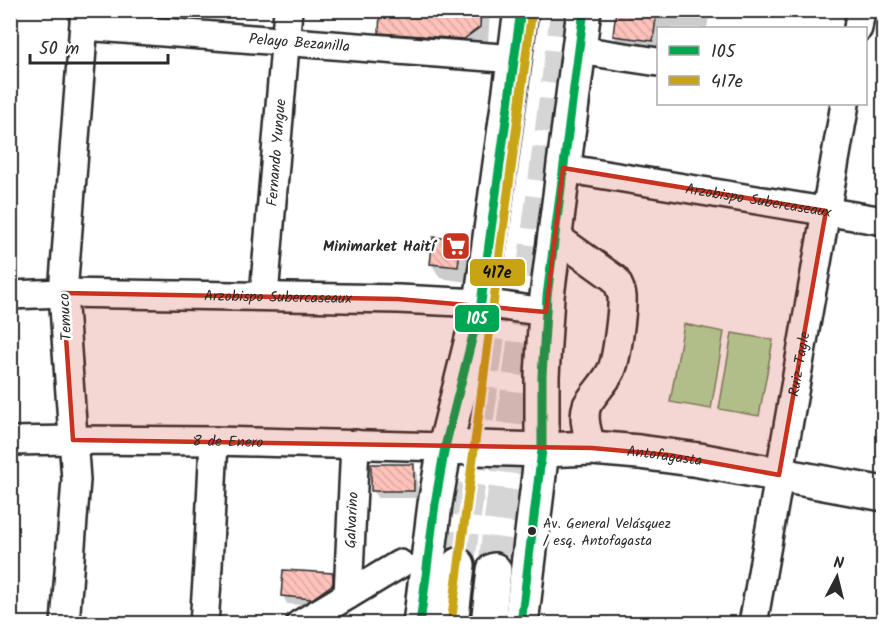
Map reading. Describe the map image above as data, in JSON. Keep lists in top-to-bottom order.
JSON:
{
  "streets": {
    "main road": ["Antofagasta"],
    "street": [
      "Pelayo Bezanilla",
      "Fernando Yungue",
      "Arzobispo Subercaseaux",
      "Temuco",
      "Ruiz-Tagle",
      "8 de Enero",
      "Galvarino"
    ]
  },
  "crossings": [
    ["Pelayo Bezanilla", "Fernando Yungue"],
    ["Pelayo Bezanilla", "Temuco"],
    ["Fernando Yungue", "Arzobispo Subercaseaux"],
    ["Arzobispo Subercaseaux", "Temuco"],
    ["Arzobispo Subercaseaux", "Ruiz-Tagle"],
    ["Temuco", "8 de Enero"],
    ["Ruiz-Tagle", "Antofagasta"],
    ["8 de Enero", "Antofagasta"],
    ["8 de Enero", "Galvarino"]
  ],
  "places": {
    "supermarket": ["Minimarket Haití"],
    "other": ["Av. General Velásquez / esq. Antofagasta"]
  },
  "lines": ["transit line 105", "transit line 417e"],
  "legend": ["105", "417e"],
  "scale_bar": "50 m",
  "north": "top"
}
